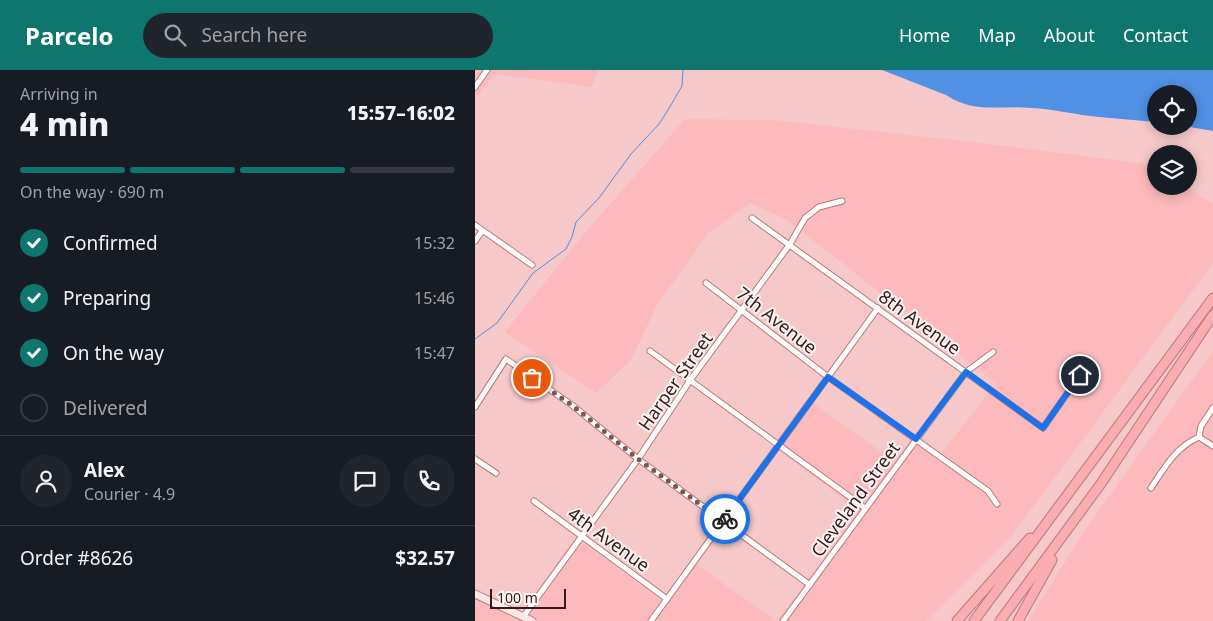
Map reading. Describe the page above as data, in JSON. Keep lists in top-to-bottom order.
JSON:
{
  "streets": {
    "street": [
      "7th Avenue",
      "8th Avenue",
      "Harper Street",
      "Cleveland Street",
      "4th Avenue"
    ]
  },
  "crossings": [
    ["7th Avenue", "Harper Street"],
    ["7th Avenue", "Cleveland Street"],
    ["8th Avenue", "Harper Street"],
    ["8th Avenue", "Cleveland Street"],
    ["Harper Street", "4th Avenue"]
  ],
  "scale_bar": "100 m",
  "page": {
    "header": "Parcelo",
    "search": "Search here",
    "nav": [
      "Home",
      "Map",
      "About",
      "Contact"
    ],
    "heading": ["4 min", "Arriving in", "15:57–16:02"],
    "panel": [
      "Alex",
      "Courier · 4.9",
      "Order #8626",
      "$32.57"
    ],
    "bar": "On the way · 690 m",
    "list": [
      ["Confirmed", "15:32"],
      ["Preparing", "15:46"],
      ["On the way", "15:47"],
      "Delivered"
    ],
    "scale": "100 m"
  }
}
